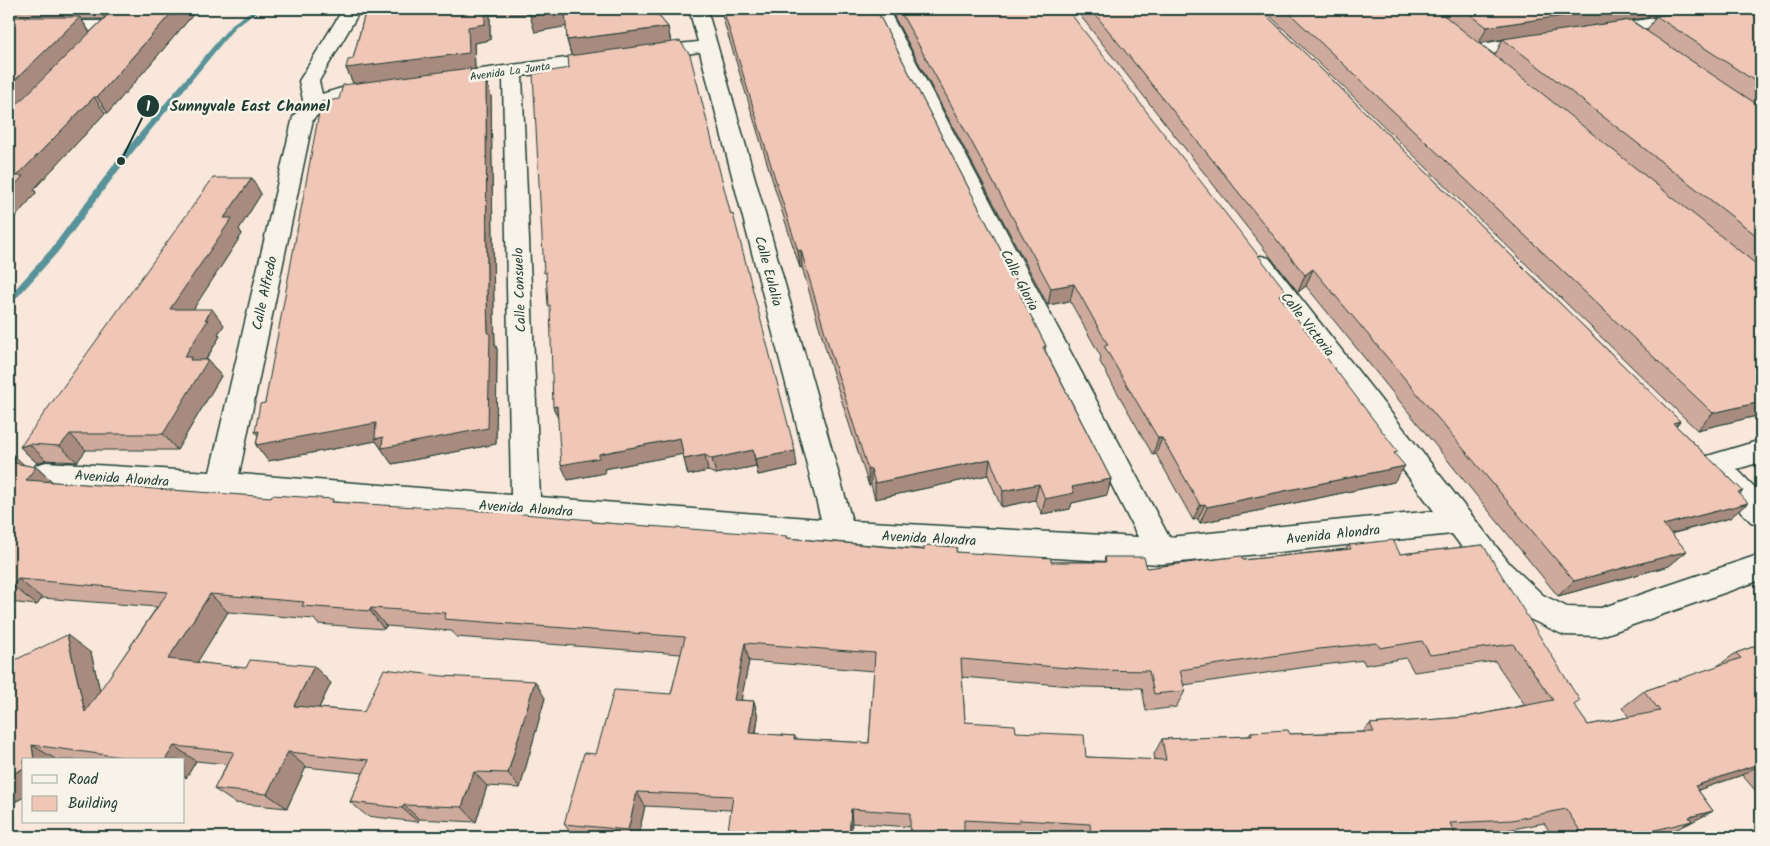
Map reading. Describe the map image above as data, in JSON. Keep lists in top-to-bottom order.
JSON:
{
  "streets": {
    "street": [
      "Avenida La Junta",
      "Calle Eulalia",
      "Calle Gloria",
      "Calle Consuelo",
      "Calle Alfredo",
      "Calle Victoria",
      "Avenida Alondra"
    ]
  },
  "crossings": [
    ["Avenida La Junta", "Calle Eulalia"],
    ["Avenida La Junta", "Calle Consuelo"],
    ["Avenida La Junta", "Calle Alfredo"],
    ["Calle Eulalia", "Avenida Alondra"],
    ["Calle Gloria", "Avenida Alondra"],
    ["Calle Consuelo", "Avenida Alondra"],
    ["Calle Alfredo", "Avenida Alondra"],
    ["Calle Victoria", "Avenida Alondra"]
  ],
  "places": ["Sunnyvale East Channel"],
  "legend": ["Road", "Building"]
}
